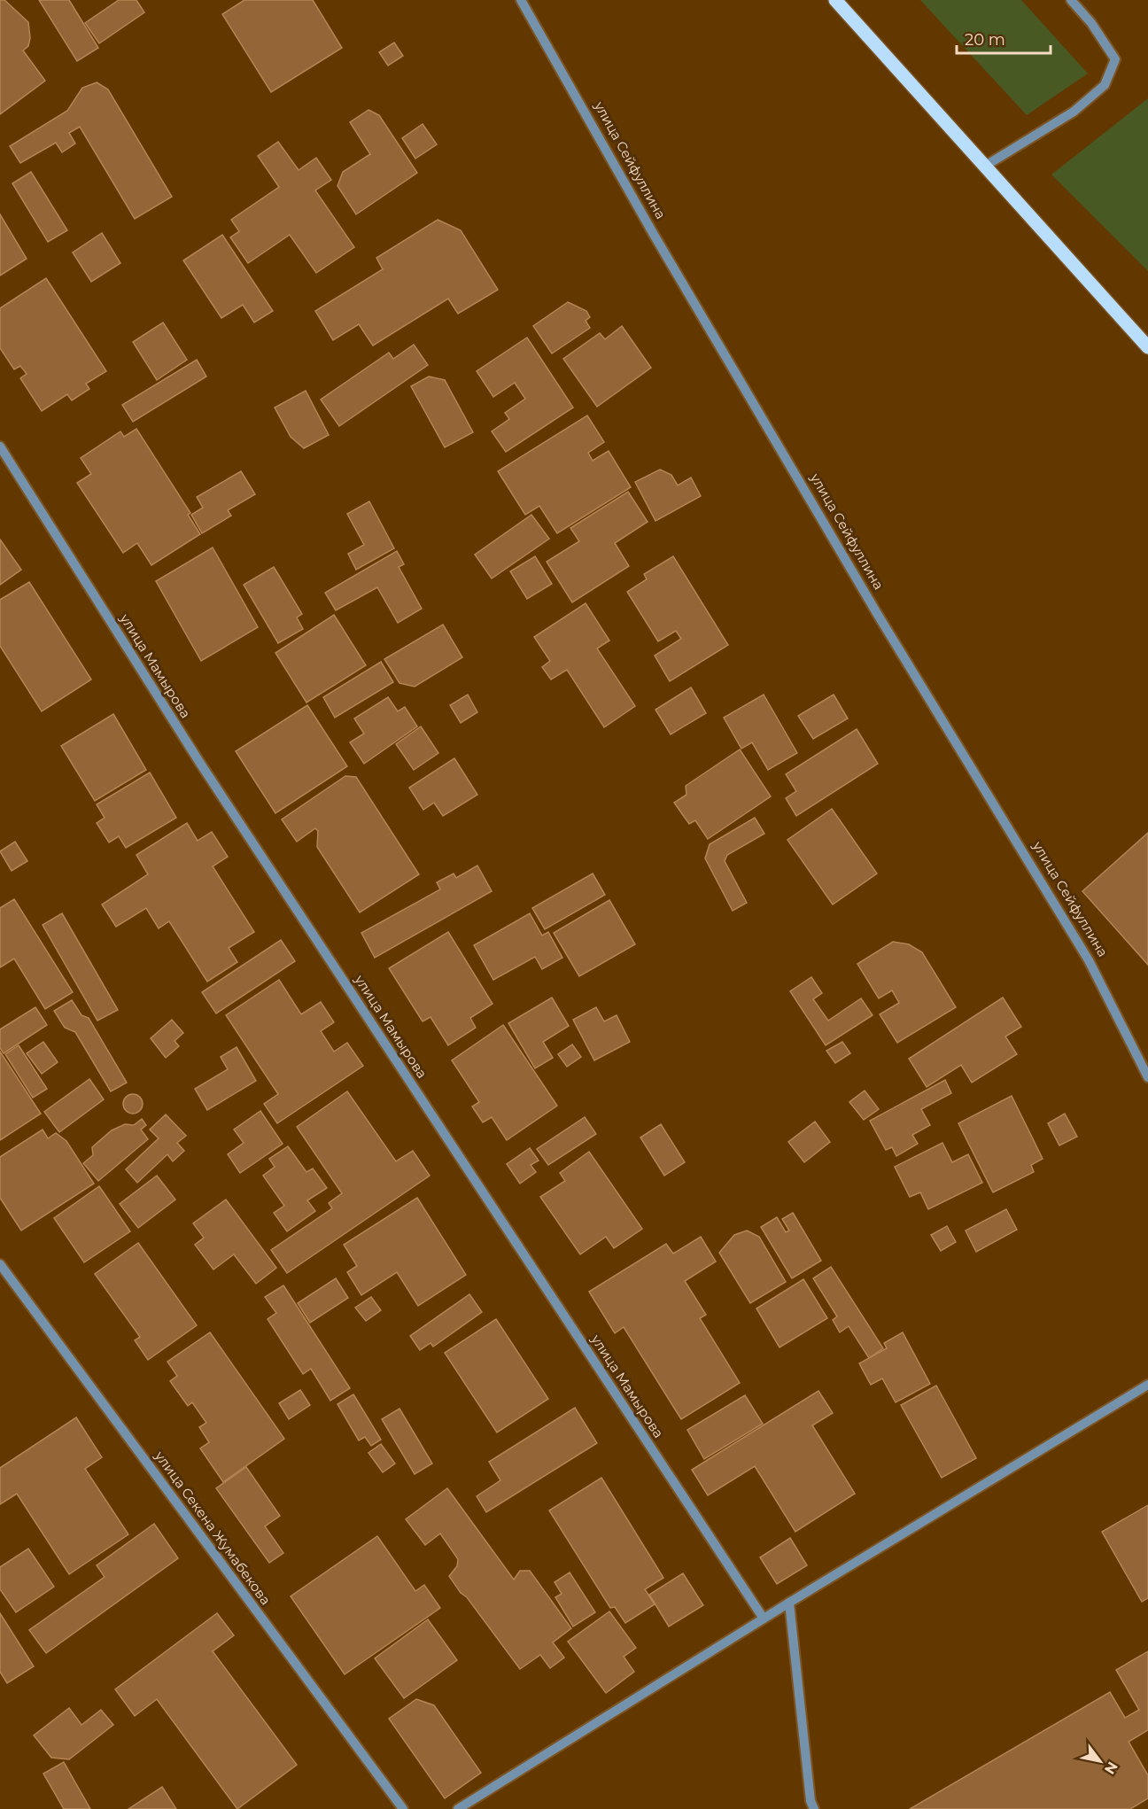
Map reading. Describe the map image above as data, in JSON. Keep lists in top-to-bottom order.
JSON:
{
  "streets": {
    "street": ["улица Сейфуллина", "улица Мамырова", "улица Секена Жумабекова"]
  },
  "scale_bar": "20 m",
  "north": "bottom right"
}
